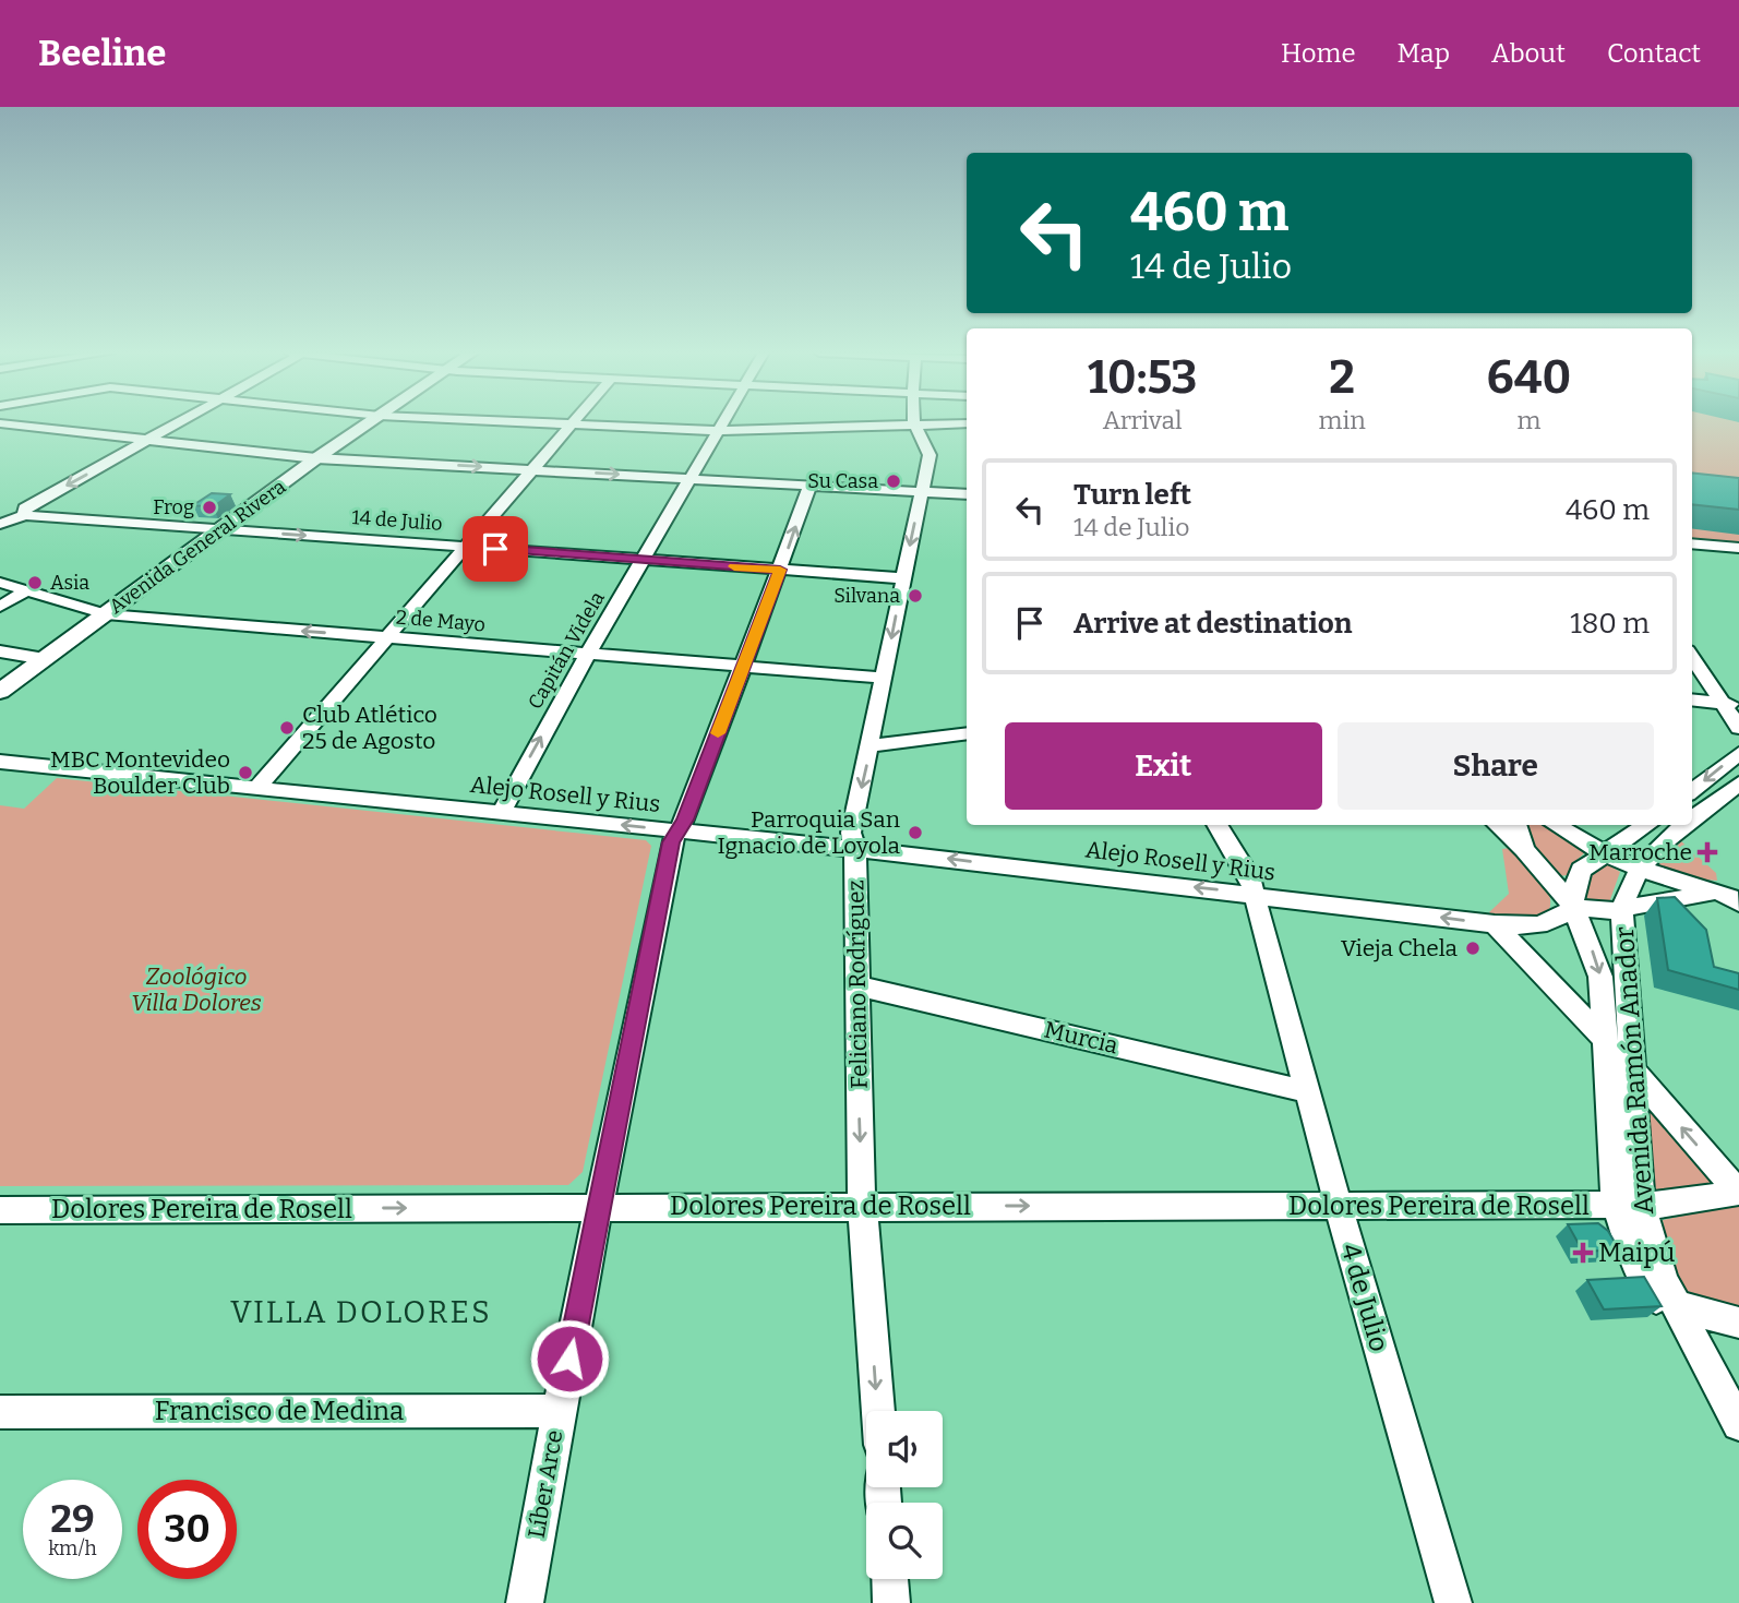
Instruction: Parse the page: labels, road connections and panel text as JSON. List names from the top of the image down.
{
  "streets": {
    "main road": ["Avenida General Rivera"],
    "street": [
      "14 de Julio",
      "2 de Mayo",
      "Capitán Videla",
      "Alejo Rosell y Rius",
      "Feliciano Rodríguez",
      "Murcia",
      "Avenida Ramón Anador",
      "Dolores Pereira de Rosell",
      "4 de Julio",
      "Francisco de Medina",
      "Líber Arce"
    ]
  },
  "crossings": [
    ["14 de Julio", "Avenida General Rivera"],
    ["14 de Julio", "Capitán Videla"],
    ["14 de Julio", "Feliciano Rodríguez"],
    ["14 de Julio", "Líber Arce"],
    ["Avenida General Rivera", "2 de Mayo"],
    ["2 de Mayo", "Capitán Videla"],
    ["2 de Mayo", "Feliciano Rodríguez"],
    ["2 de Mayo", "Líber Arce"],
    ["Capitán Videla", "Alejo Rosell y Rius"],
    ["Alejo Rosell y Rius", "Feliciano Rodríguez"],
    ["Alejo Rosell y Rius", "Avenida Ramón Anador"],
    ["Alejo Rosell y Rius", "4 de Julio"],
    ["Alejo Rosell y Rius", "Líber Arce"],
    ["Feliciano Rodríguez", "Murcia"],
    ["Feliciano Rodríguez", "Dolores Pereira de Rosell"],
    ["Murcia", "4 de Julio"],
    ["Avenida Ramón Anador", "Dolores Pereira de Rosell"],
    ["Dolores Pereira de Rosell", "4 de Julio"],
    ["Dolores Pereira de Rosell", "Líber Arce"],
    ["Francisco de Medina", "Líber Arce"]
  ],
  "one_way": ["Alejo Rosell y Rius", "Feliciano Rodríguez", "Dolores Pereira de Rosell"],
  "districts": ["VILLA DOLORES"],
  "parks": ["Zoológico Villa Dolores"],
  "places": {
    "other": [
      "Su Casa",
      "Frog",
      "Asia",
      "Silvana",
      "Club Atlético 25 de Agosto",
      "MBC Montevideo Boulder Club",
      "Parroquia San Ignacio de Loyola",
      "Vieja Chela"
    ],
    "health": ["Marroche", "Maipú"]
  },
  "page": {
    "header": "Beeline",
    "nav": [
      "Home",
      "Map",
      "About",
      "Contact"
    ],
    "turn": ["460 m", "14 de Julio"],
    "eta": [
      "10:53",
      "Arrival",
      "2",
      "min",
      "640",
      "m"
    ],
    "list": [
      {
        "name": "Turn left",
        "note": "14 de Julio",
        "value": "460 m"
      },
      {
        "name": "Arrive at destination",
        "value": "180 m"
      }
    ],
    "buttons": ["Exit", "Share"],
    "speed": "29 km/h",
    "limit": "30"
  }
}
